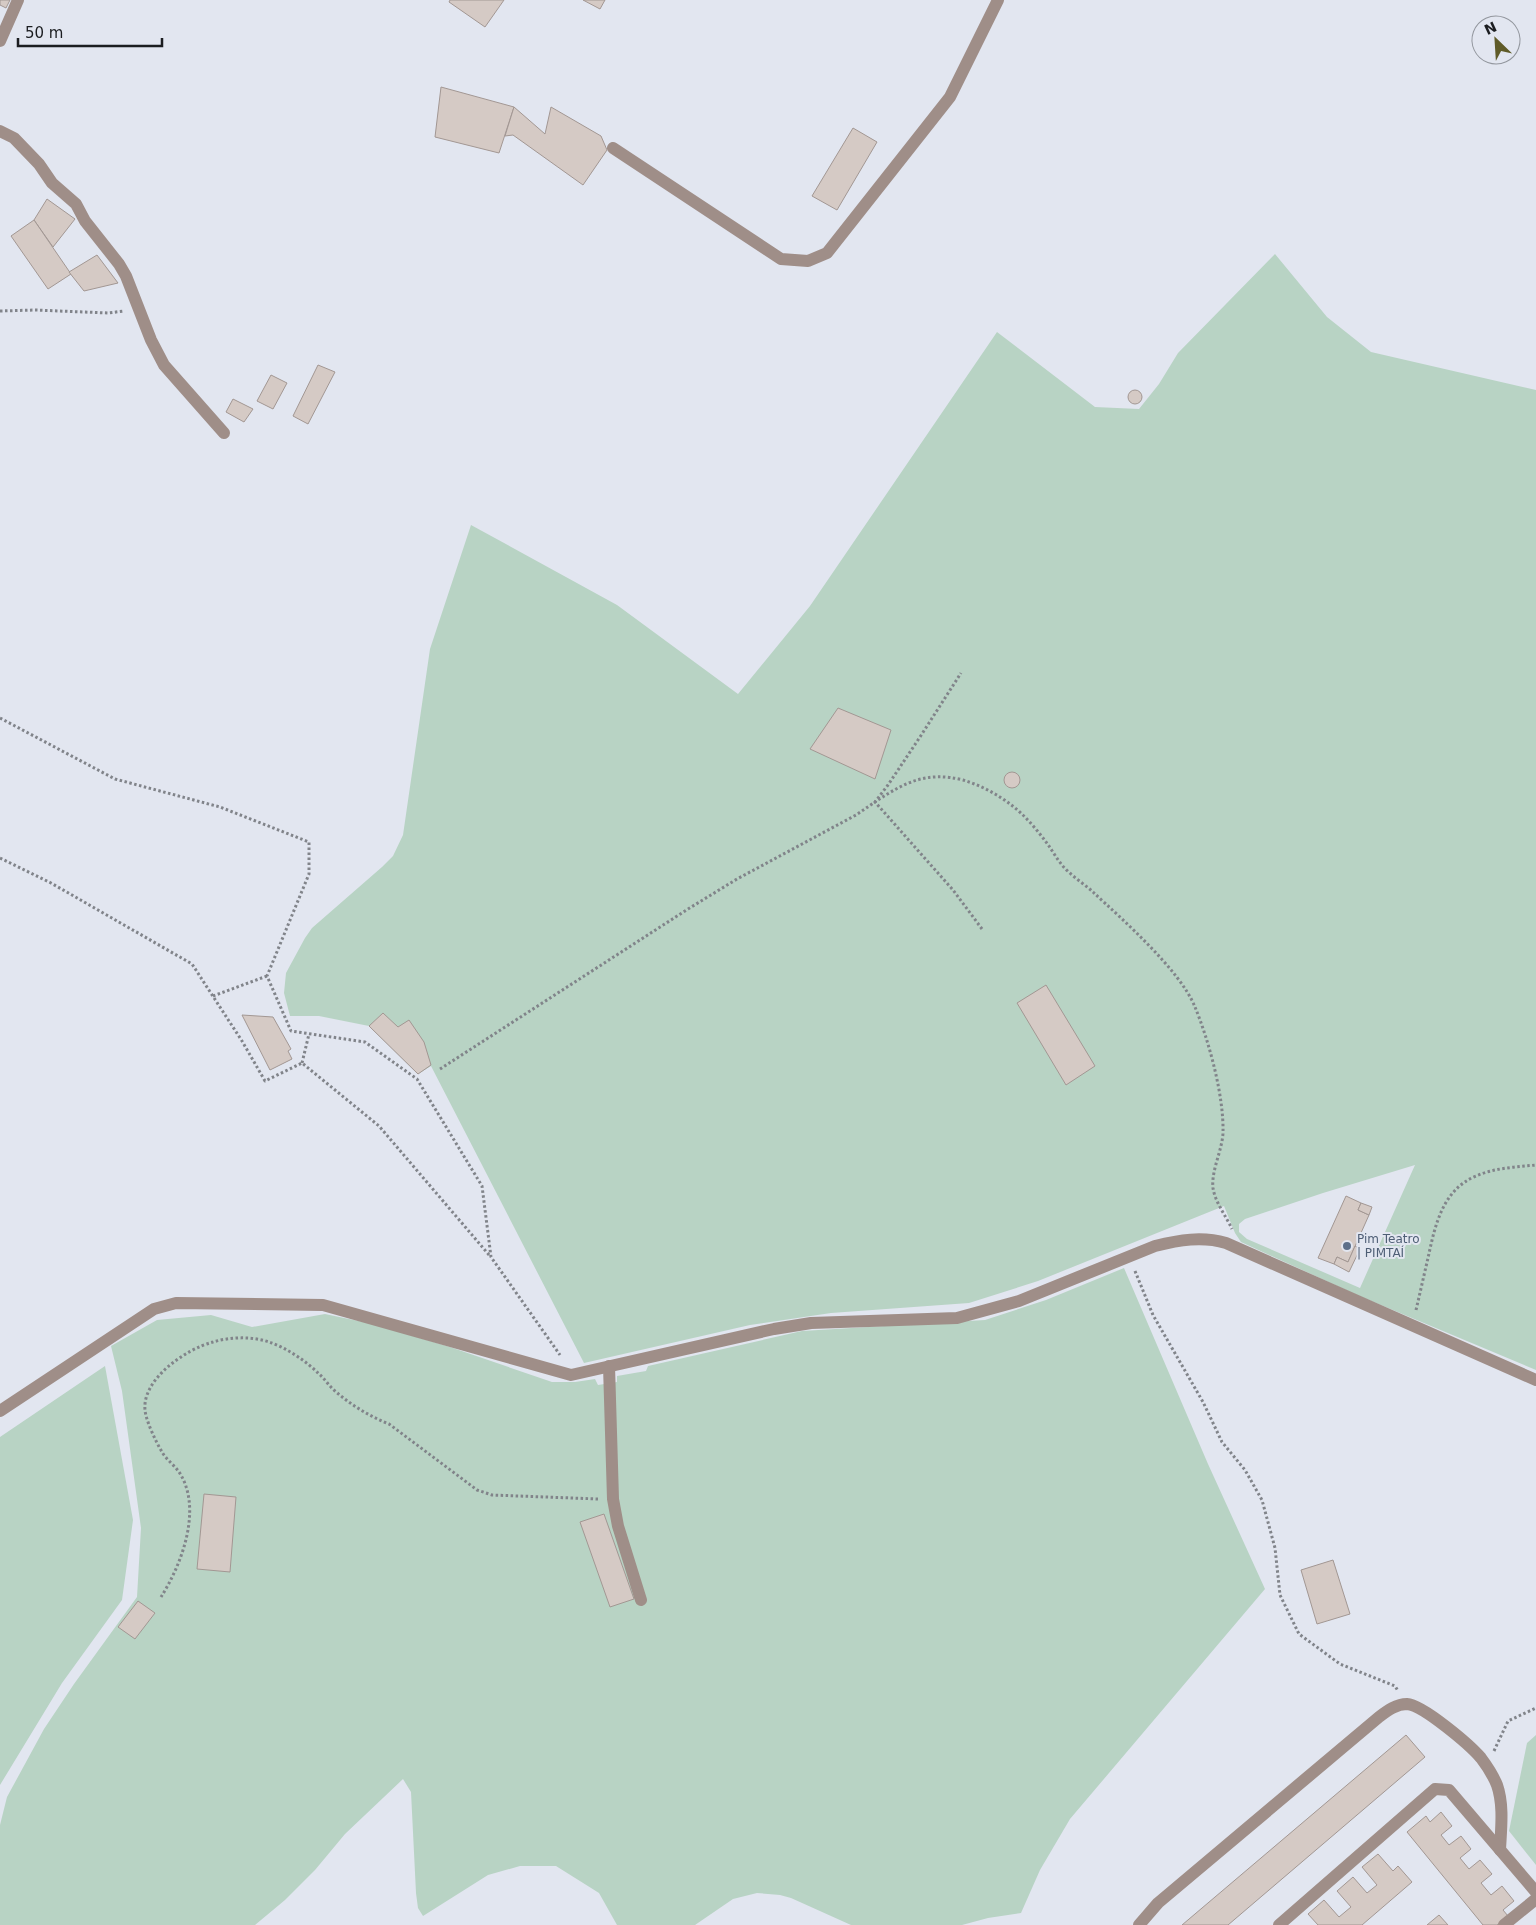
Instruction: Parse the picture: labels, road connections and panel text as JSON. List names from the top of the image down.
{
  "places": ["Pim Teatro | PIMTAÍ"],
  "scale_bar": "50 m",
  "north": "top left"
}
